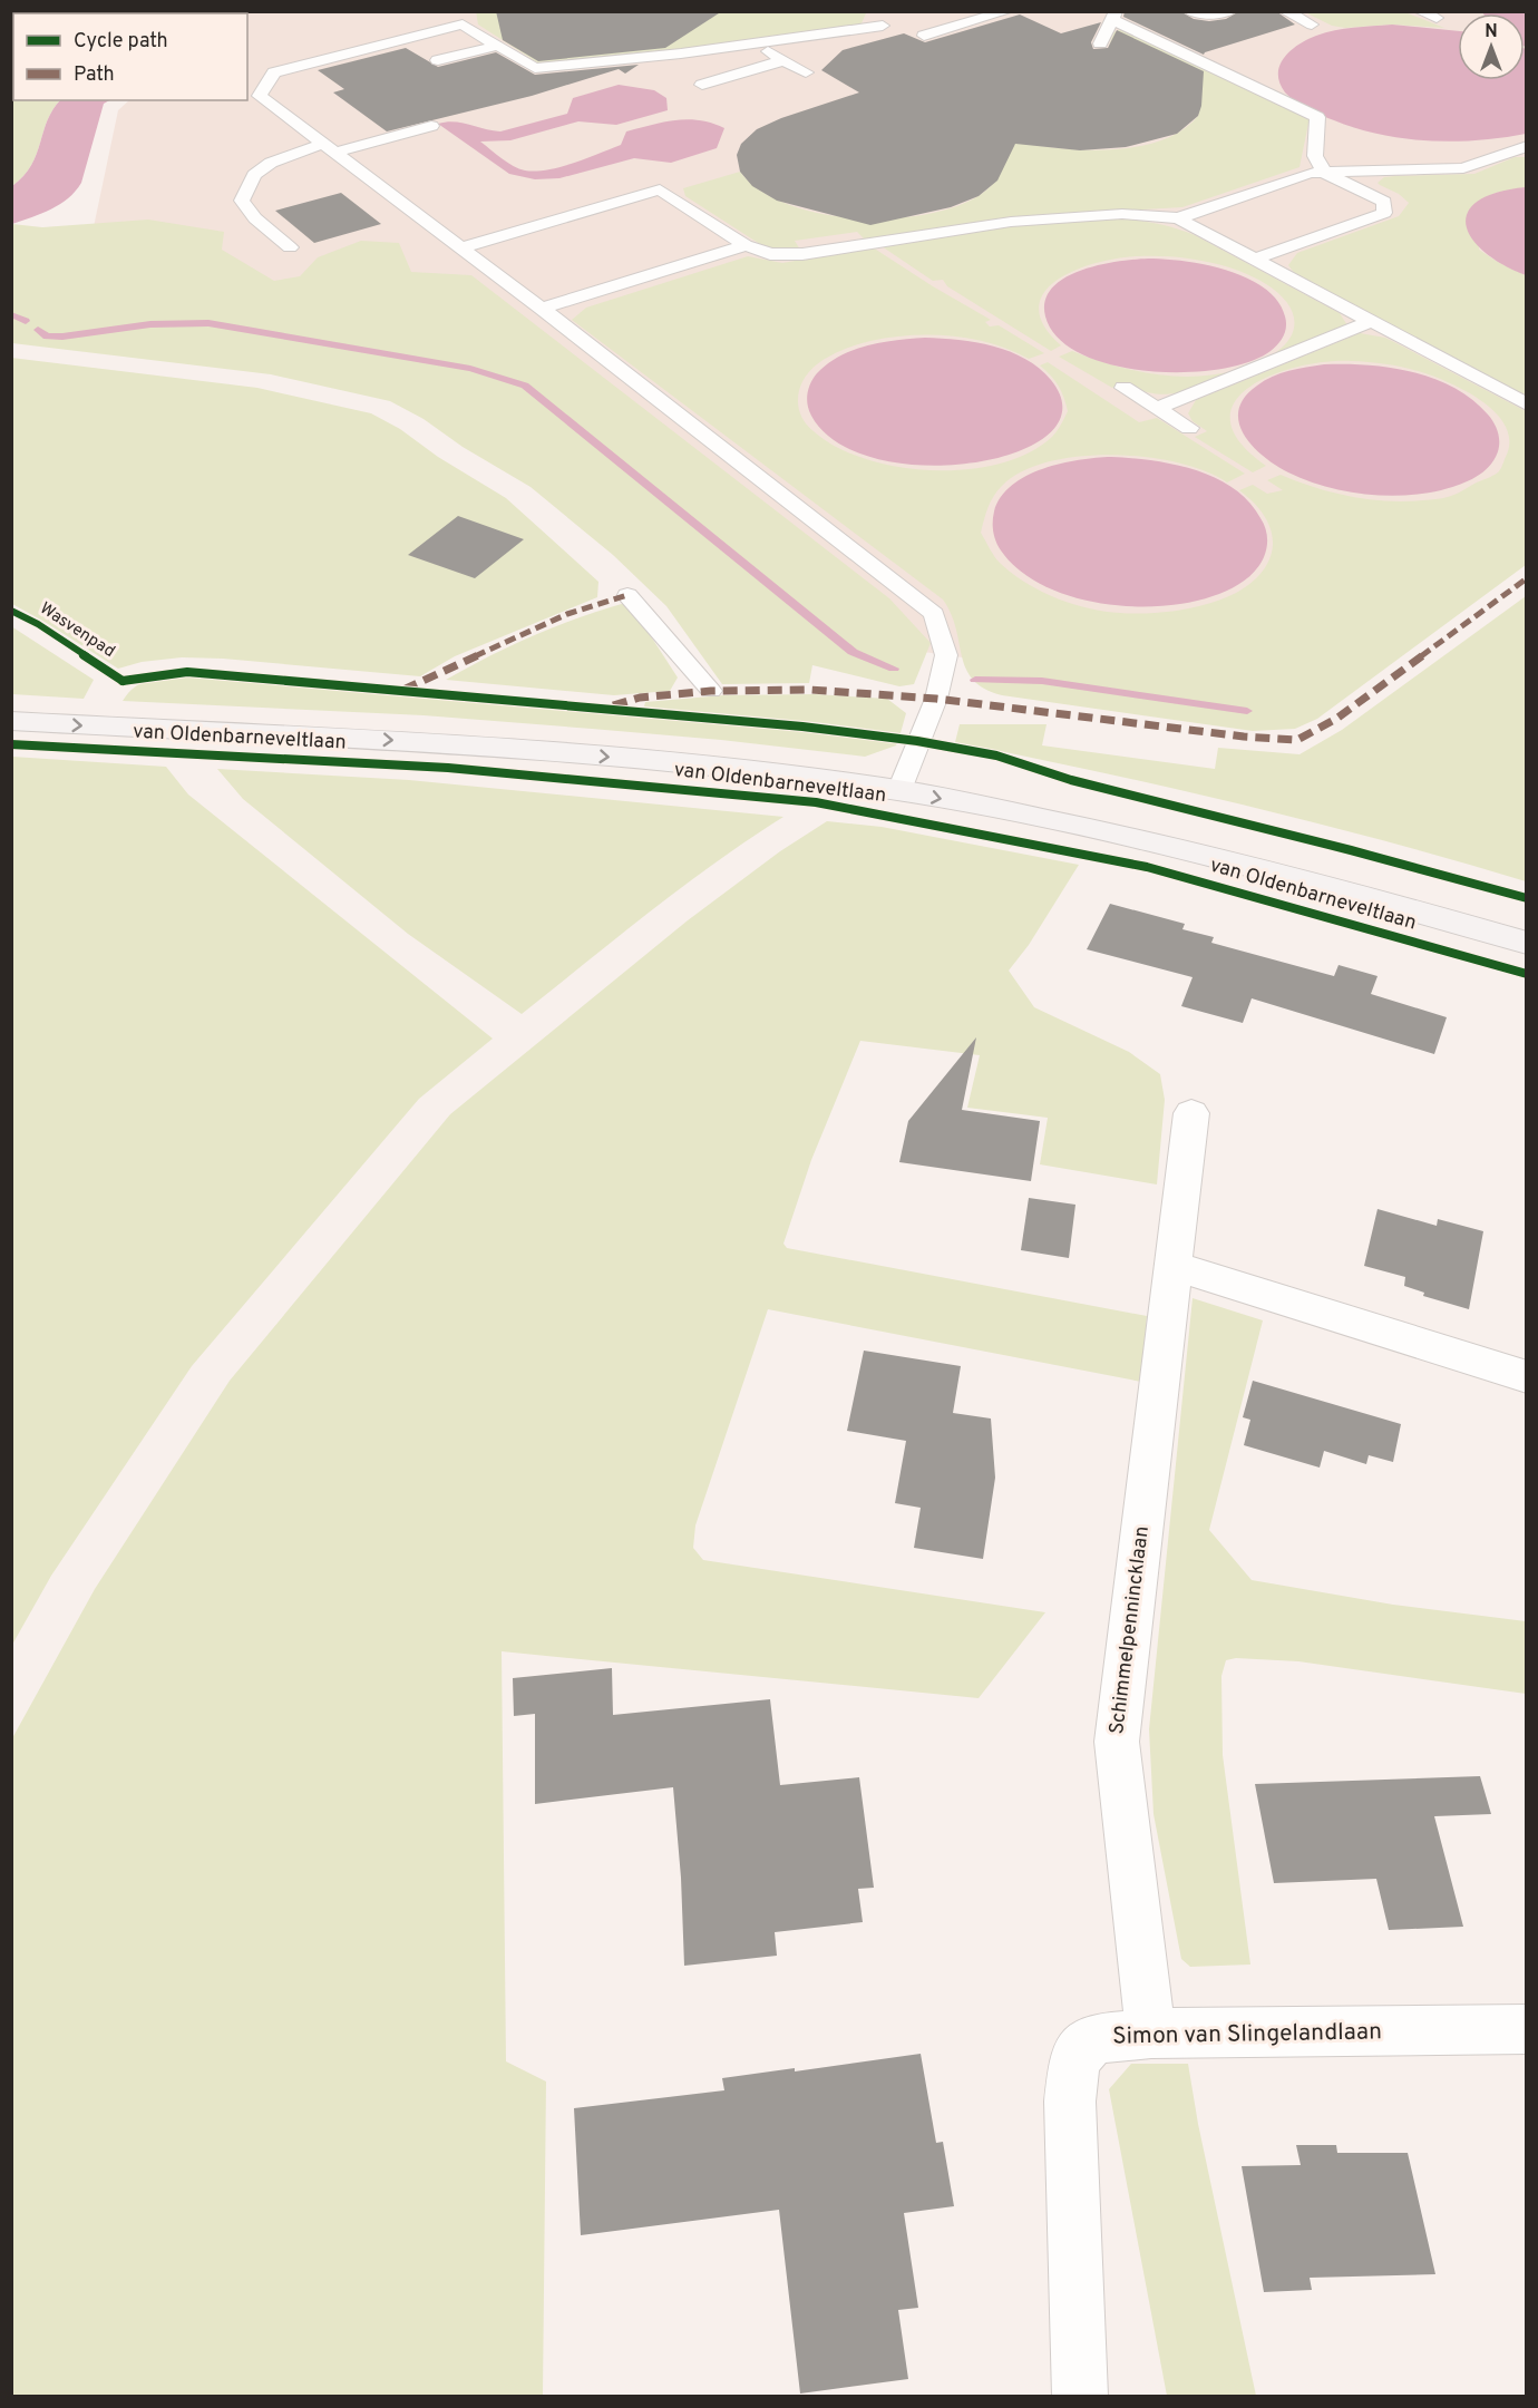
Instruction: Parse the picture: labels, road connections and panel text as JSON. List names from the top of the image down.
{
  "streets": {
    "main road": ["van Oldenbarneveltlaan"],
    "street": ["Schimmelpennincklaan", "Simon van Slingelandlaan"],
    "cycle path": ["Wasvenpad"]
  },
  "crossings": [
    ["Schimmelpennincklaan", "Simon van Slingelandlaan"]
  ],
  "legend": ["Cycle path", "Path"],
  "north": "top"
}
